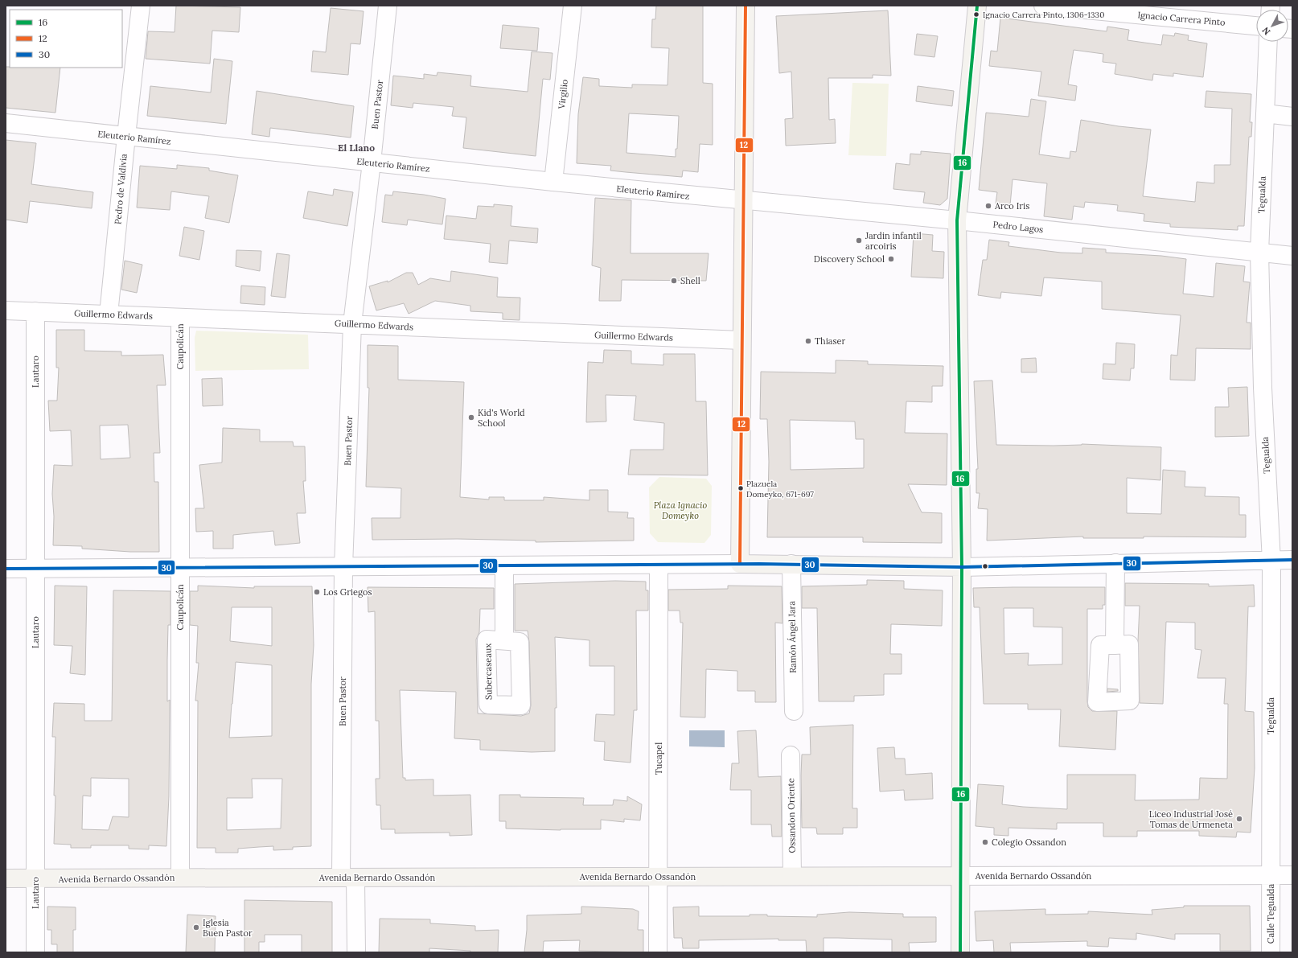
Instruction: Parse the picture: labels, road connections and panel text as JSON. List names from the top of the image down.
{
  "streets": {
    "main road": ["Avenida Bernardo Ossandón"],
    "street": [
      "Ignacio Carrera Pinto",
      "Virgilio",
      "Buen Pastor",
      "Eleuterio Ramírez",
      "Pedro de Valdivia",
      "Tegualda",
      "Pedro Lagos",
      "Guillermo Edwards",
      "Caupolicán",
      "Lautaro",
      "Ramón Ángel Jara",
      "Subercaseaux",
      "Tucapel",
      "Ossandon Oriente",
      "Calle Tegualda"
    ]
  },
  "crossings": [
    ["Virgilio", "Eleuterio Ramírez"],
    ["Buen Pastor", "Eleuterio Ramírez"],
    ["Buen Pastor", "Guillermo Edwards"],
    ["Buen Pastor", "Avenida Bernardo Ossandón"],
    ["Eleuterio Ramírez", "Pedro de Valdivia"],
    ["Eleuterio Ramírez", "Pedro Lagos"],
    ["Pedro de Valdivia", "Guillermo Edwards"],
    ["Tegualda", "Pedro Lagos"],
    ["Tegualda", "Avenida Bernardo Ossandón"],
    ["Tegualda", "Calle Tegualda"],
    ["Guillermo Edwards", "Caupolicán"],
    ["Guillermo Edwards", "Lautaro"],
    ["Caupolicán", "Avenida Bernardo Ossandón"],
    ["Lautaro", "Avenida Bernardo Ossandón"],
    ["Tucapel", "Avenida Bernardo Ossandón"],
    ["Ossandon Oriente", "Avenida Bernardo Ossandón"],
    ["Avenida Bernardo Ossandón", "Calle Tegualda"]
  ],
  "districts": ["El Llano"],
  "parks": ["Plaza Ignacio Domeyko"],
  "places": [
    "Ignacio Carrera Pinto, 1306-1330",
    "Arco Iris",
    "Jardin infantil arcoiris",
    "Discovery School",
    "Shell",
    "Thiaser",
    "Kid's World School",
    "Plazuela Domeyko, 671-697",
    "Los Griegos",
    "Liceo Industrial José Tomas de Urmeneta",
    "Colegio Ossandon",
    "Iglesia Buen Pastor"
  ],
  "lines": ["transit line 16", "transit line 12", "transit line 30"],
  "legend": ["16", "12", "30"],
  "north": "bottom left"
}
